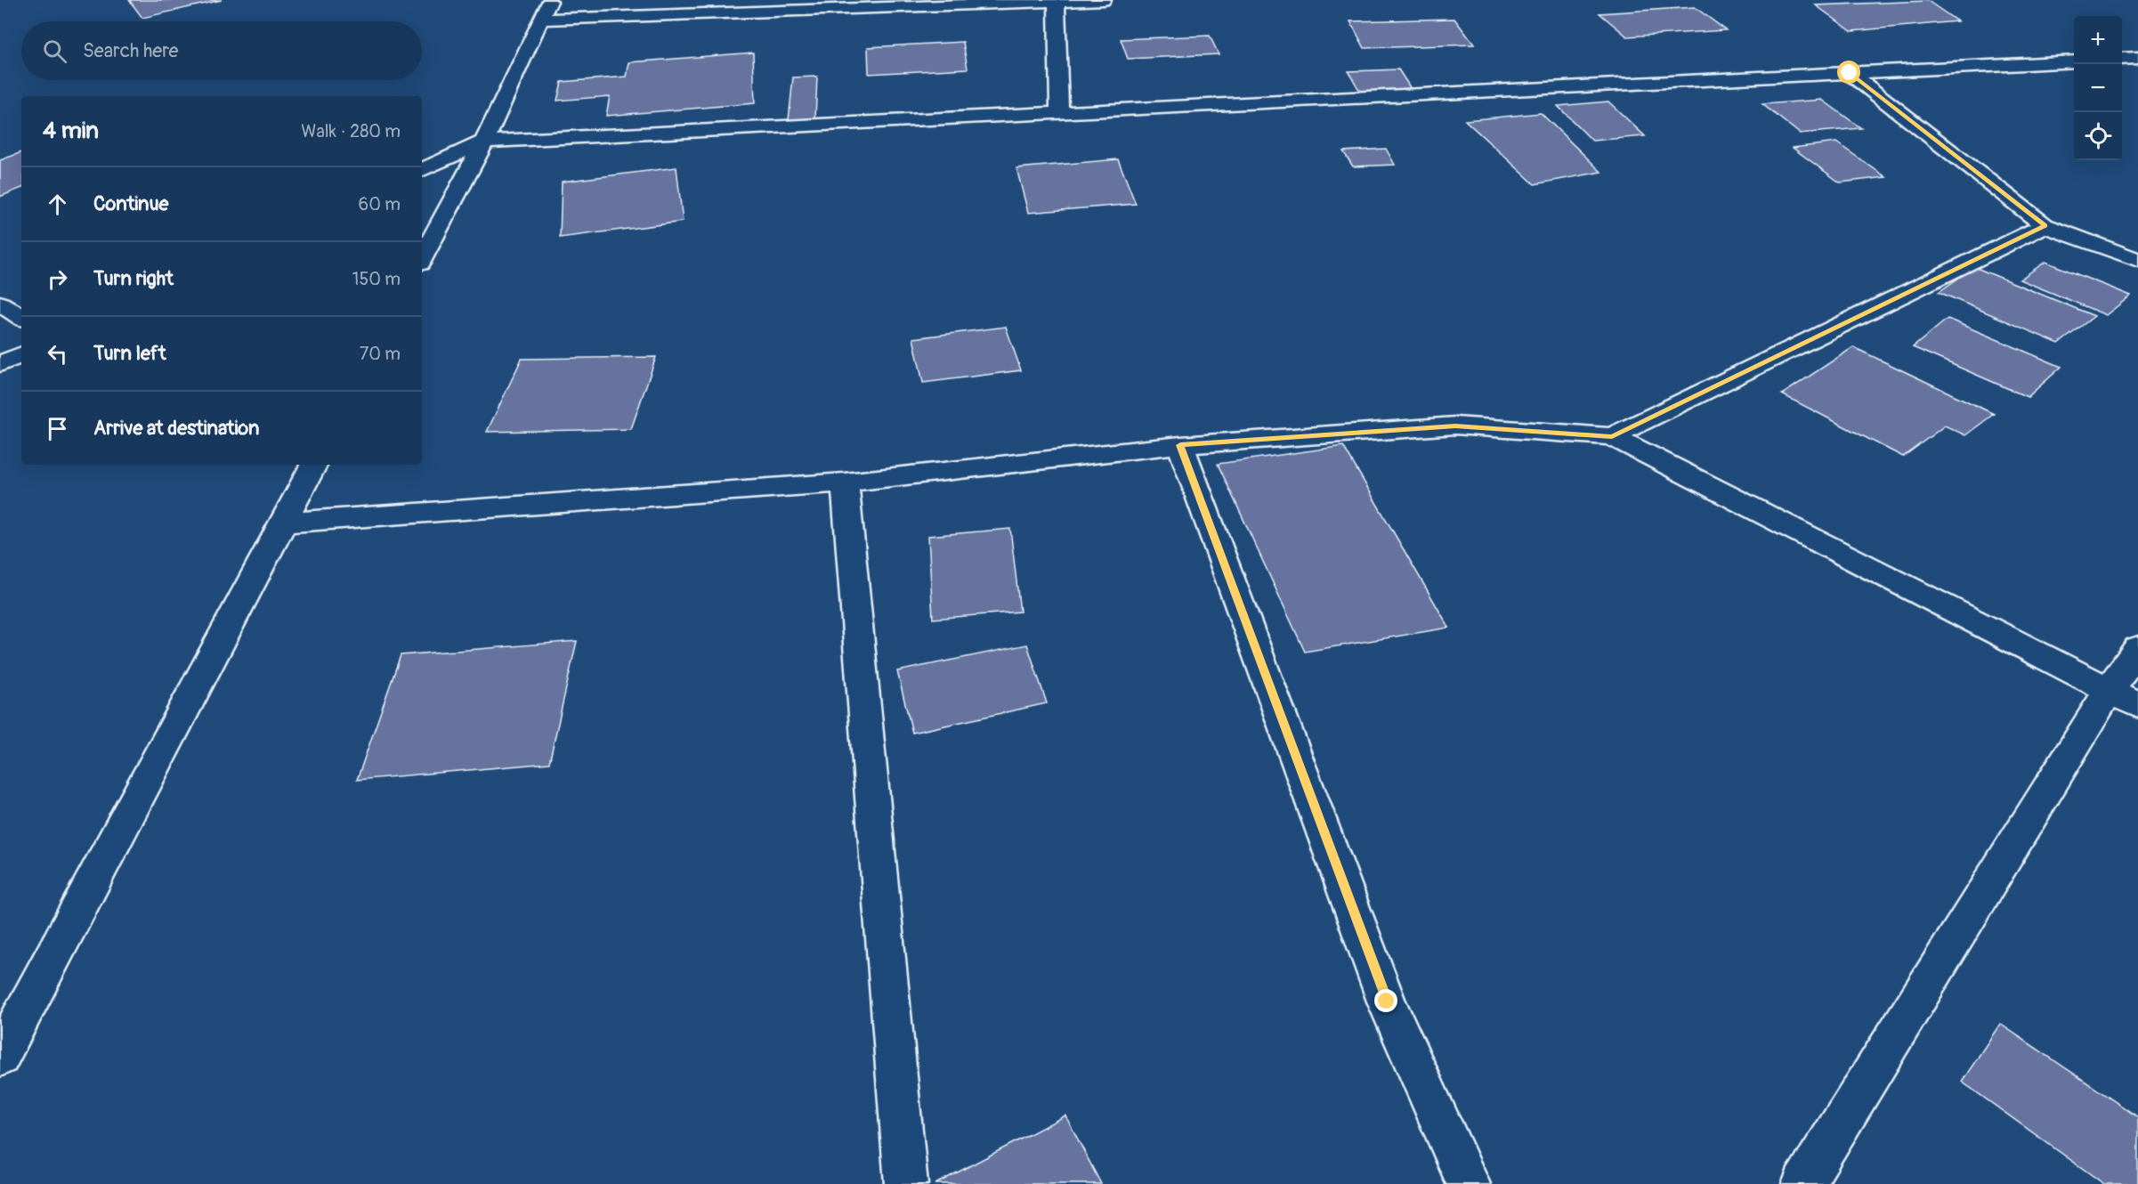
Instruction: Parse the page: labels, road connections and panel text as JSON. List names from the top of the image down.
{
  "page": {
    "map_buttons": ["+", "−"],
    "search": "Search here",
    "heading": ["4 min", "Walk · 280 m"],
    "list": [
      ["Continue", "60 m"],
      ["Turn right", "150 m"],
      ["Turn left", "70 m"],
      "Arrive at destination"
    ]
  }
}
